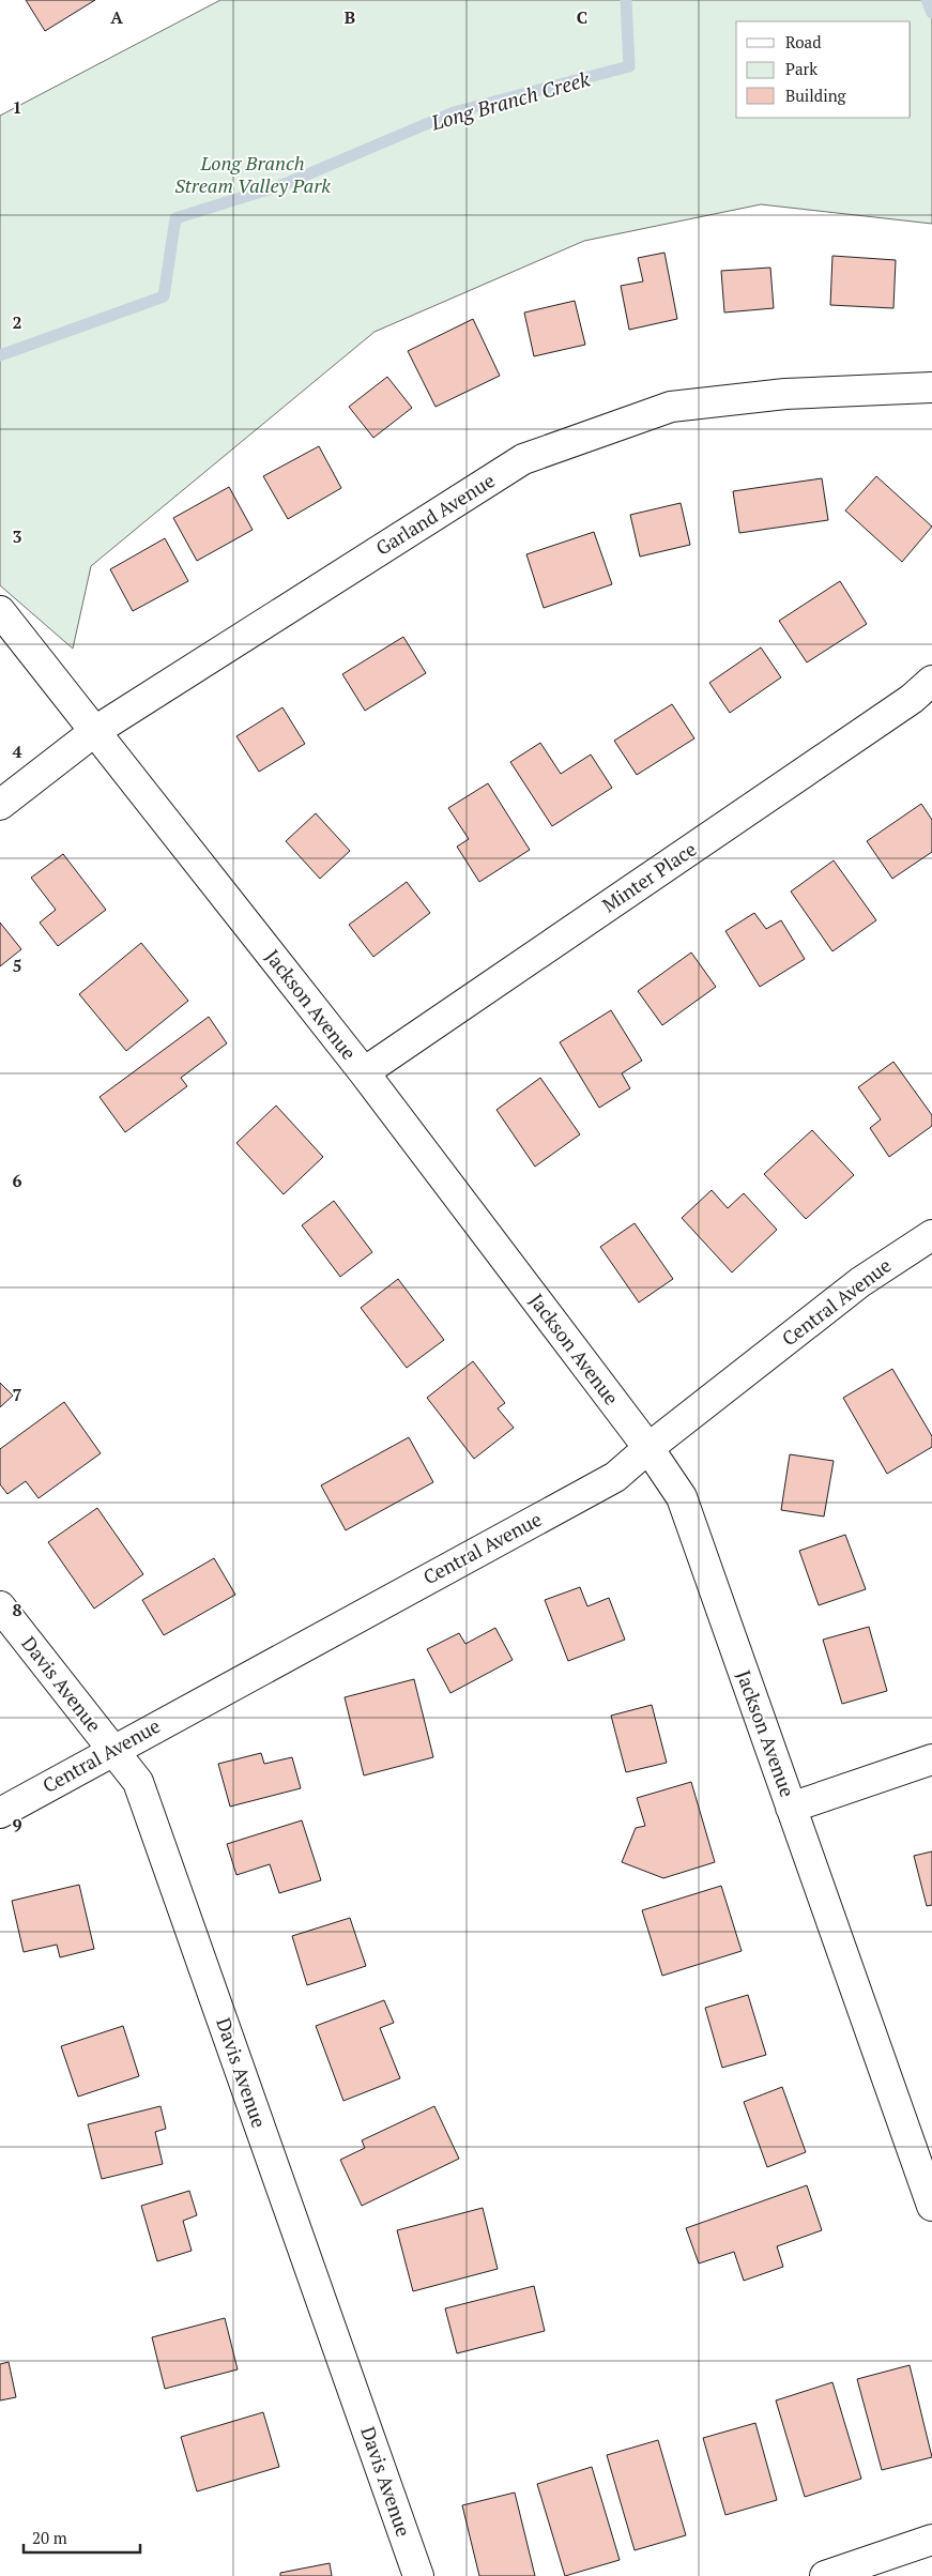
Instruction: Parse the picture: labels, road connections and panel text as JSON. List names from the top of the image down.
{
  "streets": {
    "street": [
      "Garland Avenue",
      "Minter Place",
      "Jackson Avenue",
      "Central Avenue",
      "Davis Avenue"
    ]
  },
  "crossings": [
    ["Garland Avenue", "Jackson Avenue"],
    ["Minter Place", "Jackson Avenue"],
    ["Jackson Avenue", "Central Avenue"],
    ["Central Avenue", "Davis Avenue"]
  ],
  "water": ["Long Branch Creek"],
  "parks": ["Long Branch Stream Valley Park"],
  "legend": ["Road", "Park", "Building"],
  "scale_bar": "20 m",
  "grid": {
    "columns": ["A", "B", "C"],
    "rows": [
      "1",
      "2",
      "3",
      "4",
      "5",
      "6",
      "7",
      "8",
      "9"
    ]
  }
}
